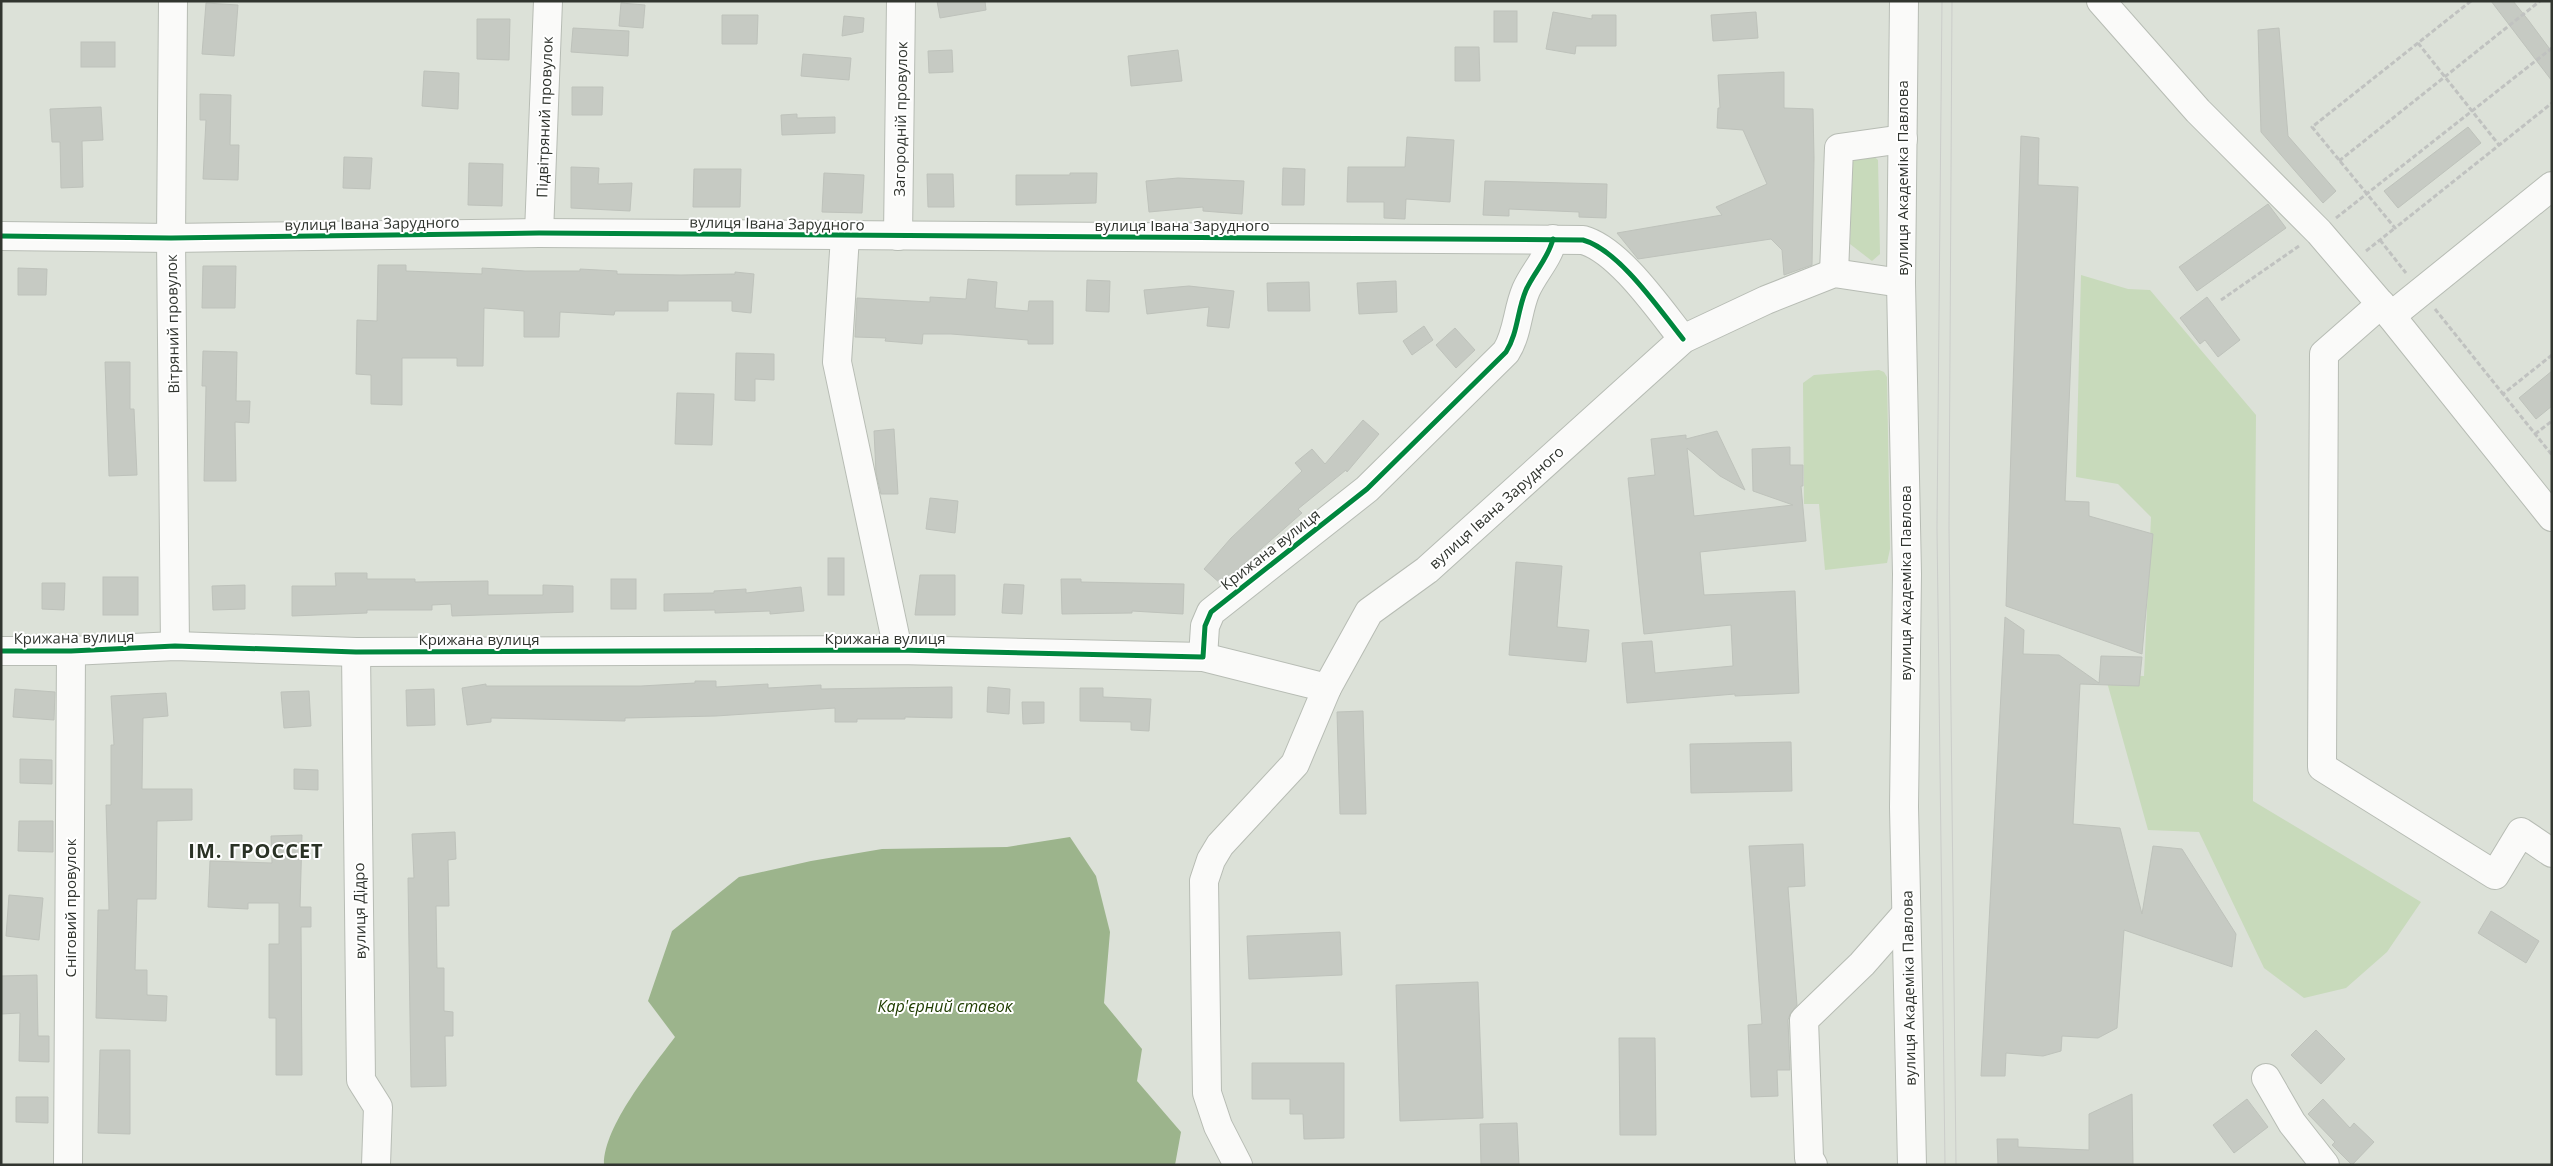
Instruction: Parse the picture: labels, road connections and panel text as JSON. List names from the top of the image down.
{
  "streets": {
    "street": [
      "Підвітряний провулок",
      "Загородній провулок",
      "вулиця Академіка Павлова",
      "вулиця Івана Зарудного",
      "Вітряний провулок",
      "Крижана вулиця",
      "Сніговий провулок",
      "вулиця Дідро"
    ]
  },
  "crossings": [
    ["Підвітряний провулок", "вулиця Івана Зарудного"],
    ["Загородній провулок", "вулиця Івана Зарудного"],
    ["вулиця Івана Зарудного", "Вітряний провулок"],
    ["вулиця Івана Зарудного", "Крижана вулиця"],
    ["Вітряний провулок", "Крижана вулиця"],
    ["Крижана вулиця", "Сніговий провулок"],
    ["Крижана вулиця", "вулиця Дідро"]
  ],
  "districts": ["ІМ. ГРОССЕТ"],
  "water": ["Кар'єрний ставок"]
}
